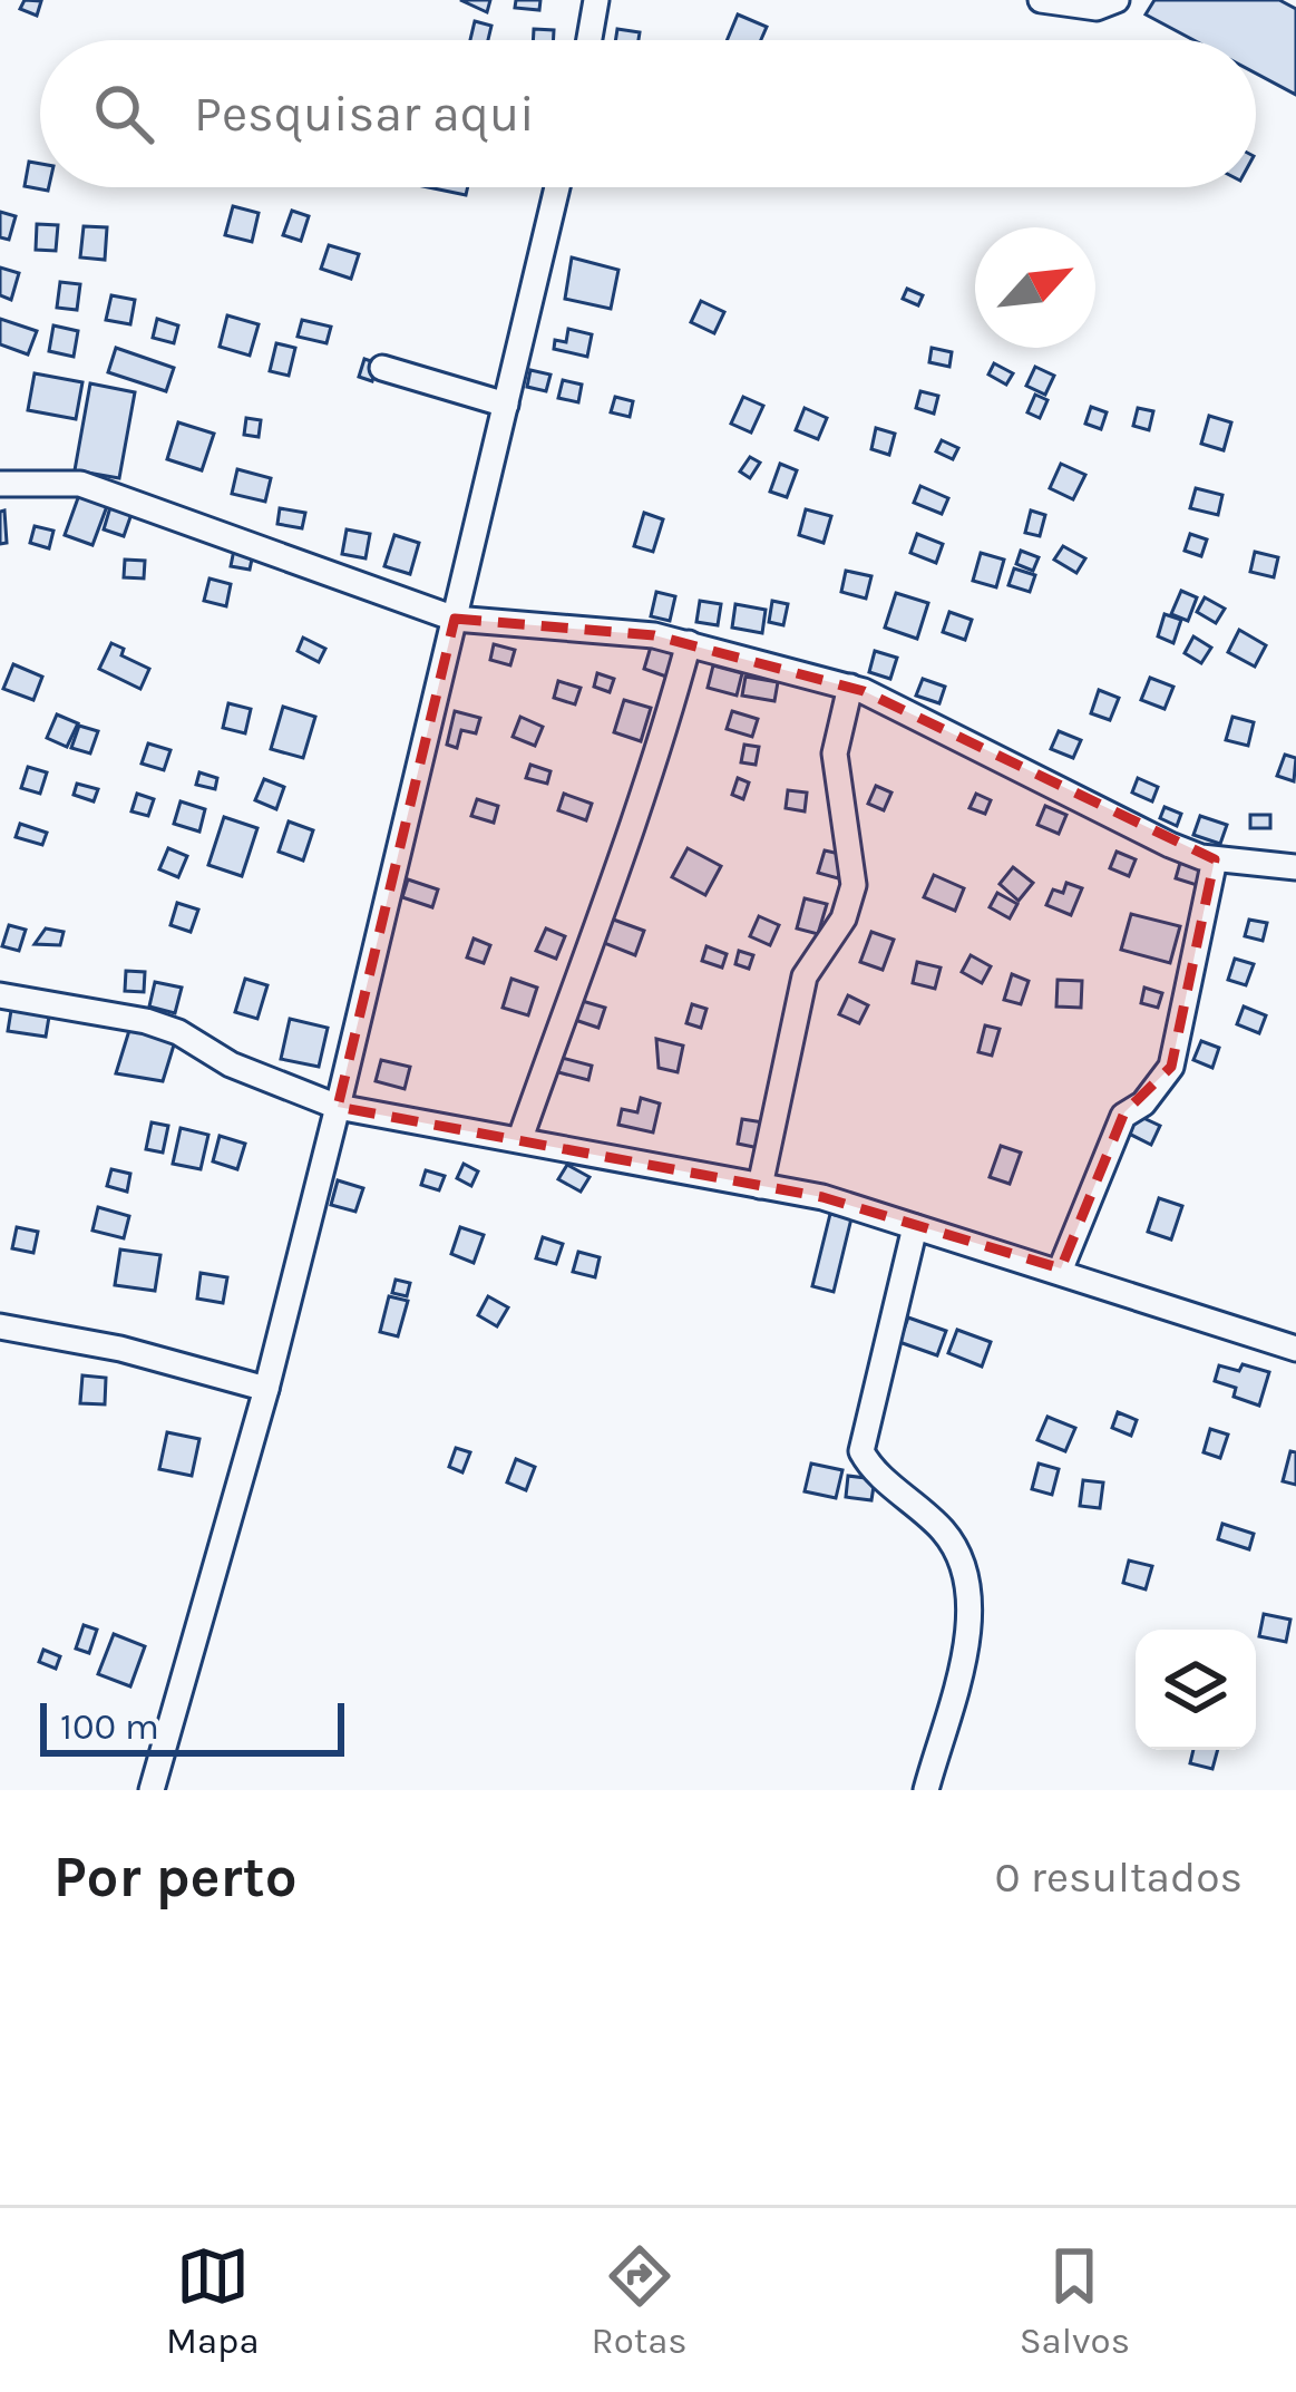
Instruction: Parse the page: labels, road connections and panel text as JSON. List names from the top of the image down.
{
  "scale_bar": "100 m",
  "north": "top right",
  "page": {
    "search": "Pesquisar aqui",
    "scale": "100 m",
    "heading": ["Por perto", "0 resultados"],
    "nav": ["Mapa", "Rotas", "Salvos"]
  }
}
